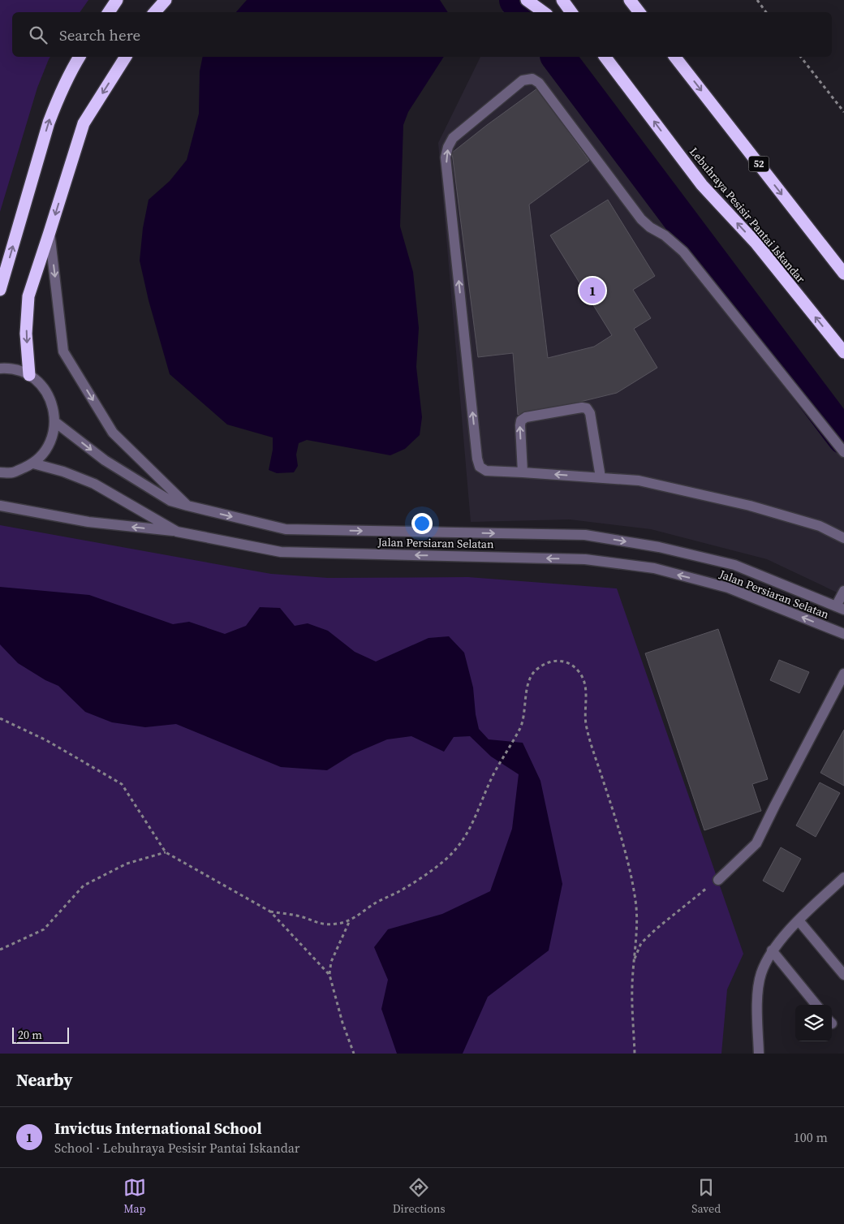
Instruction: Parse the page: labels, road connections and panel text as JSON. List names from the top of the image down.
{
  "streets": {
    "highway": ["52", "Lebuhraya Pesisir Pantai Iskandar"],
    "street": ["Jalan Persiaran Selatan"]
  },
  "scale_bar": "20 m",
  "page": {
    "search": "Search here",
    "pins": "1",
    "scale": "20 m",
    "heading": "Nearby",
    "list": [
      {
        "mark": "1",
        "name": "Invictus International School",
        "note": "School · Lebuhraya Pesisir Pantai Iskandar",
        "value": "100 m"
      }
    ],
    "nav": ["Map", "Directions", "Saved"]
  }
}
